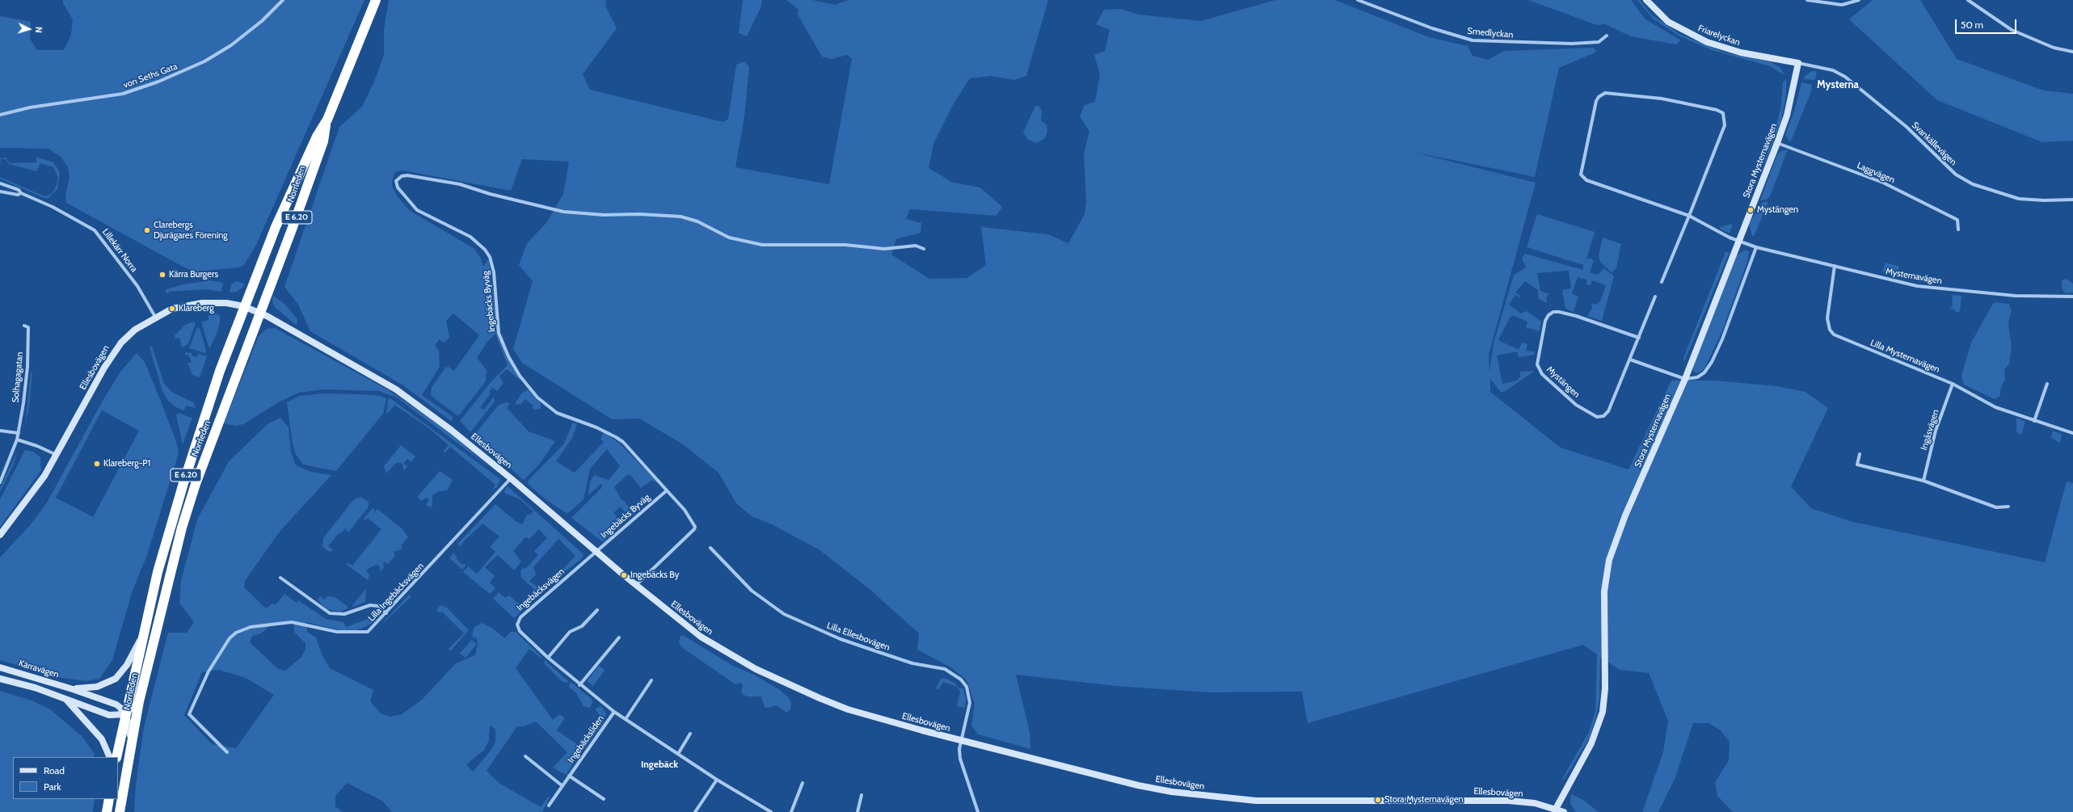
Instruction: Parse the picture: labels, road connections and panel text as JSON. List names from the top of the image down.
{
  "streets": {
    "highway": ["Norrleden", "E 6.20"],
    "main road": [
      "Friarelyckan",
      "Stora Mysternavägen",
      "Ellesbovägen",
      "Kärravägen"
    ],
    "street": [
      "Smedlyckan",
      "von Seths Gata",
      "Svankällevägen",
      "Laggvägen",
      "Lillekärr Norra",
      "Mysternavägen",
      "Ingebäcks Byväg",
      "Lilla Mysternavägen",
      "Solhagagatan",
      "Mystängen",
      "Ingåsvägen",
      "Ingebäcksvägen",
      "Lilla Ingebäcksvägen",
      "Lilla Ellesbovägen",
      "Ingebäcksliden"
    ]
  },
  "crossings": [
    ["Friarelyckan", "Svankällevägen"],
    ["Friarelyckan", "Stora Mysternavägen"],
    ["Svankällevägen", "Stora Mysternavägen"],
    ["Stora Mysternavägen", "Laggvägen"],
    ["Stora Mysternavägen", "Mysternavägen"],
    ["Stora Mysternavägen", "Ellesbovägen"],
    ["Norrleden", "Ellesbovägen"],
    ["Norrleden", "Kärravägen"],
    ["Lillekärr Norra", "Ellesbovägen"],
    ["Mysternavägen", "Lilla Mysternavägen"],
    ["Ingebäcks Byväg", "Ellesbovägen"],
    ["Ingebäcks Byväg", "Ingebäcksvägen"],
    ["Lilla Mysternavägen", "Ingåsvägen"],
    ["Ellesbovägen", "Ingebäcksvägen"],
    ["Ellesbovägen", "Lilla Ingebäcksvägen"],
    ["Ellesbovägen", "Lilla Ellesbovägen"],
    ["Ingebäcksvägen", "Ingebäcksliden"]
  ],
  "districts": ["Mysterna", "Ingebäck"],
  "places": [
    "Mystängen",
    "Clarebergs Djurägares Förening",
    "Kärra Burgers",
    "Klareberg",
    "Klareberg-P1",
    "Ingebäcks By",
    "Stora Mysternavägen"
  ],
  "legend": ["Road", "Park"],
  "scale_bar": "50 m",
  "north": "right"
}
